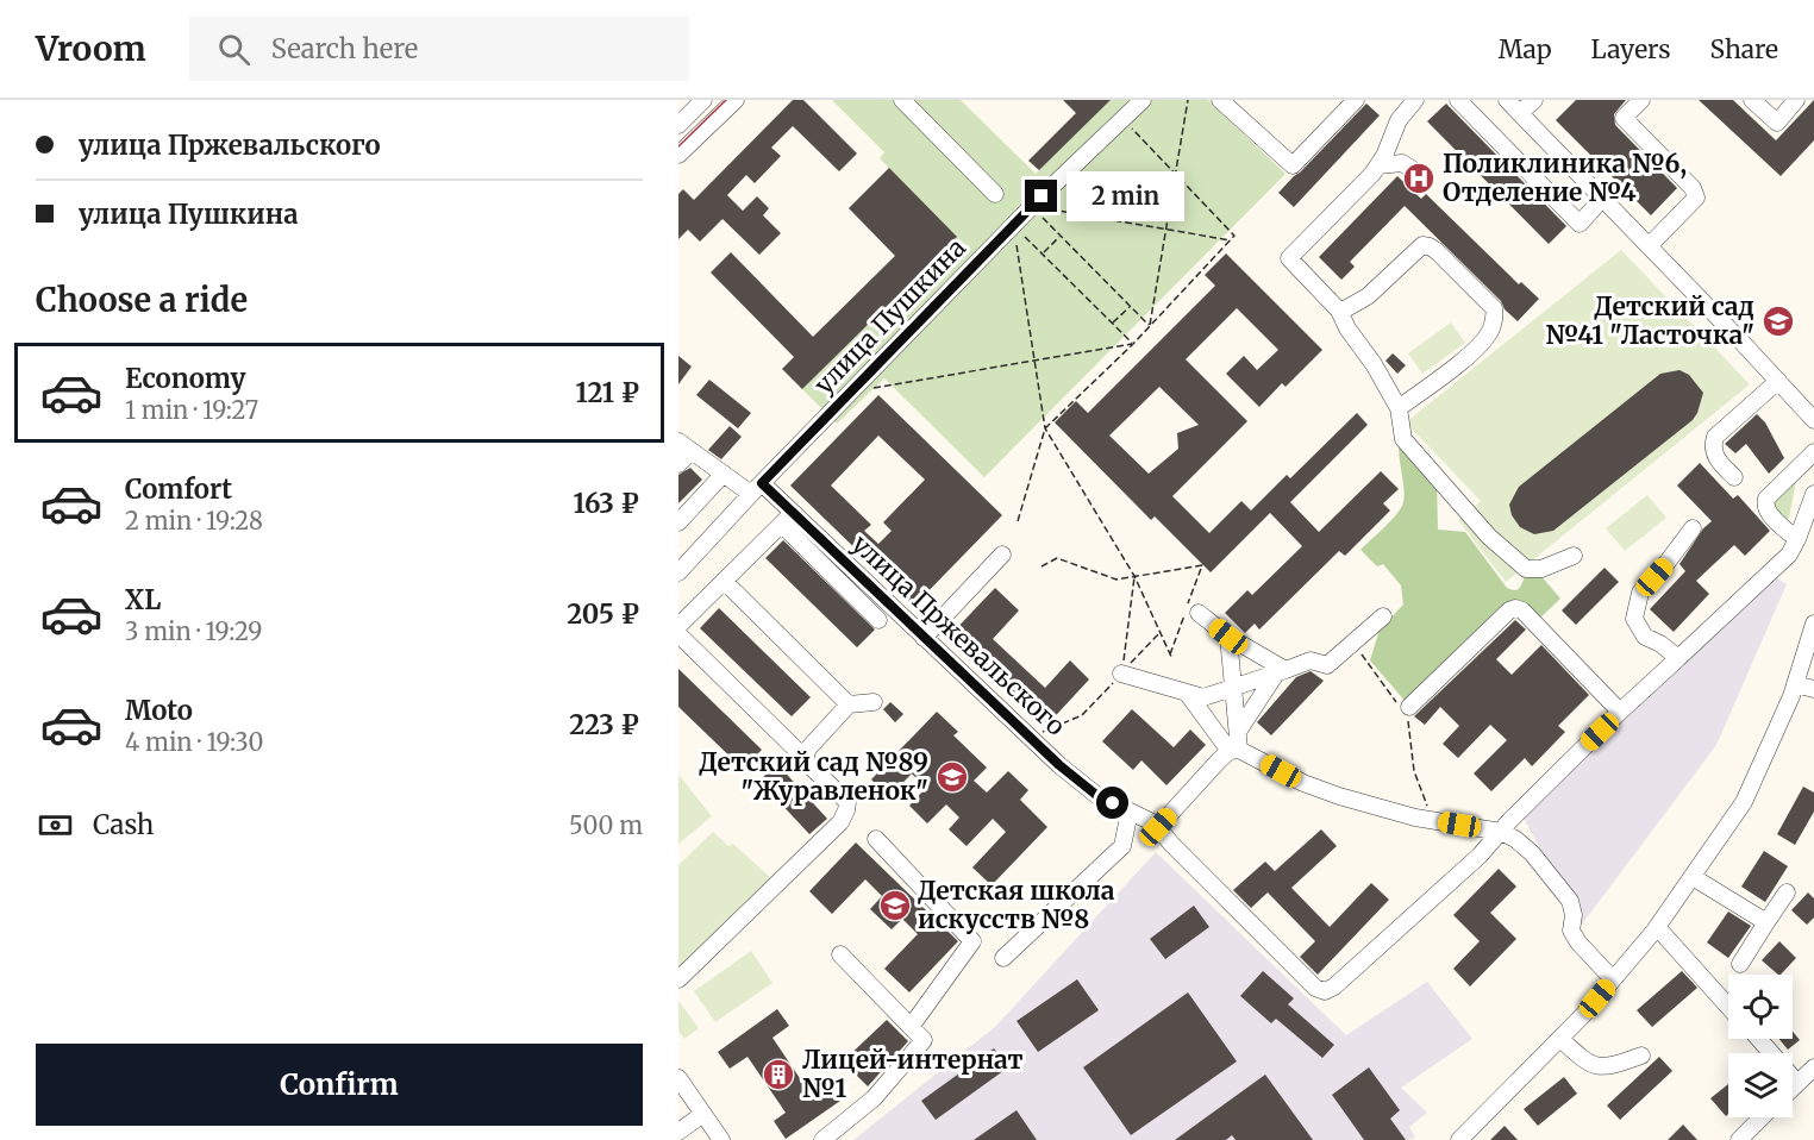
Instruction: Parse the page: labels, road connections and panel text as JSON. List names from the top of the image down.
{
  "streets": {
    "street": ["улица Пушкина", "улица Пржевальского"]
  },
  "crossings": [
    ["улица Пушкина", "улица Пржевальского"]
  ],
  "places": {
    "hospital": ["Поликлиника №6, Отделение №4"],
    "school or university": ["Детский сад №41 \"Ласточка\"", "Детский сад №89 \"Журавленок\"", "Детская школа искусств №8"],
    "building": ["Лицей-интернат №1"]
  },
  "page": {
    "header": "Vroom",
    "search": "Search here",
    "nav": ["Map", "Layers", "Share"],
    "banner": ["улица Пржевальского", "улица Пушкина"],
    "bubble": "2 min",
    "heading": "Choose a ride",
    "list": [
      {
        "name": "Economy",
        "note": "1 min · 19:27",
        "value": "121 ₽"
      },
      {
        "name": "Comfort",
        "note": "2 min · 19:28",
        "value": "163 ₽"
      },
      {
        "name": "XL",
        "note": "3 min · 19:29",
        "value": "205 ₽"
      },
      {
        "name": "Moto",
        "note": "4 min · 19:30",
        "value": "223 ₽"
      }
    ],
    "pay": ["Cash", "500 m"],
    "buttons": "Confirm"
  }
}
